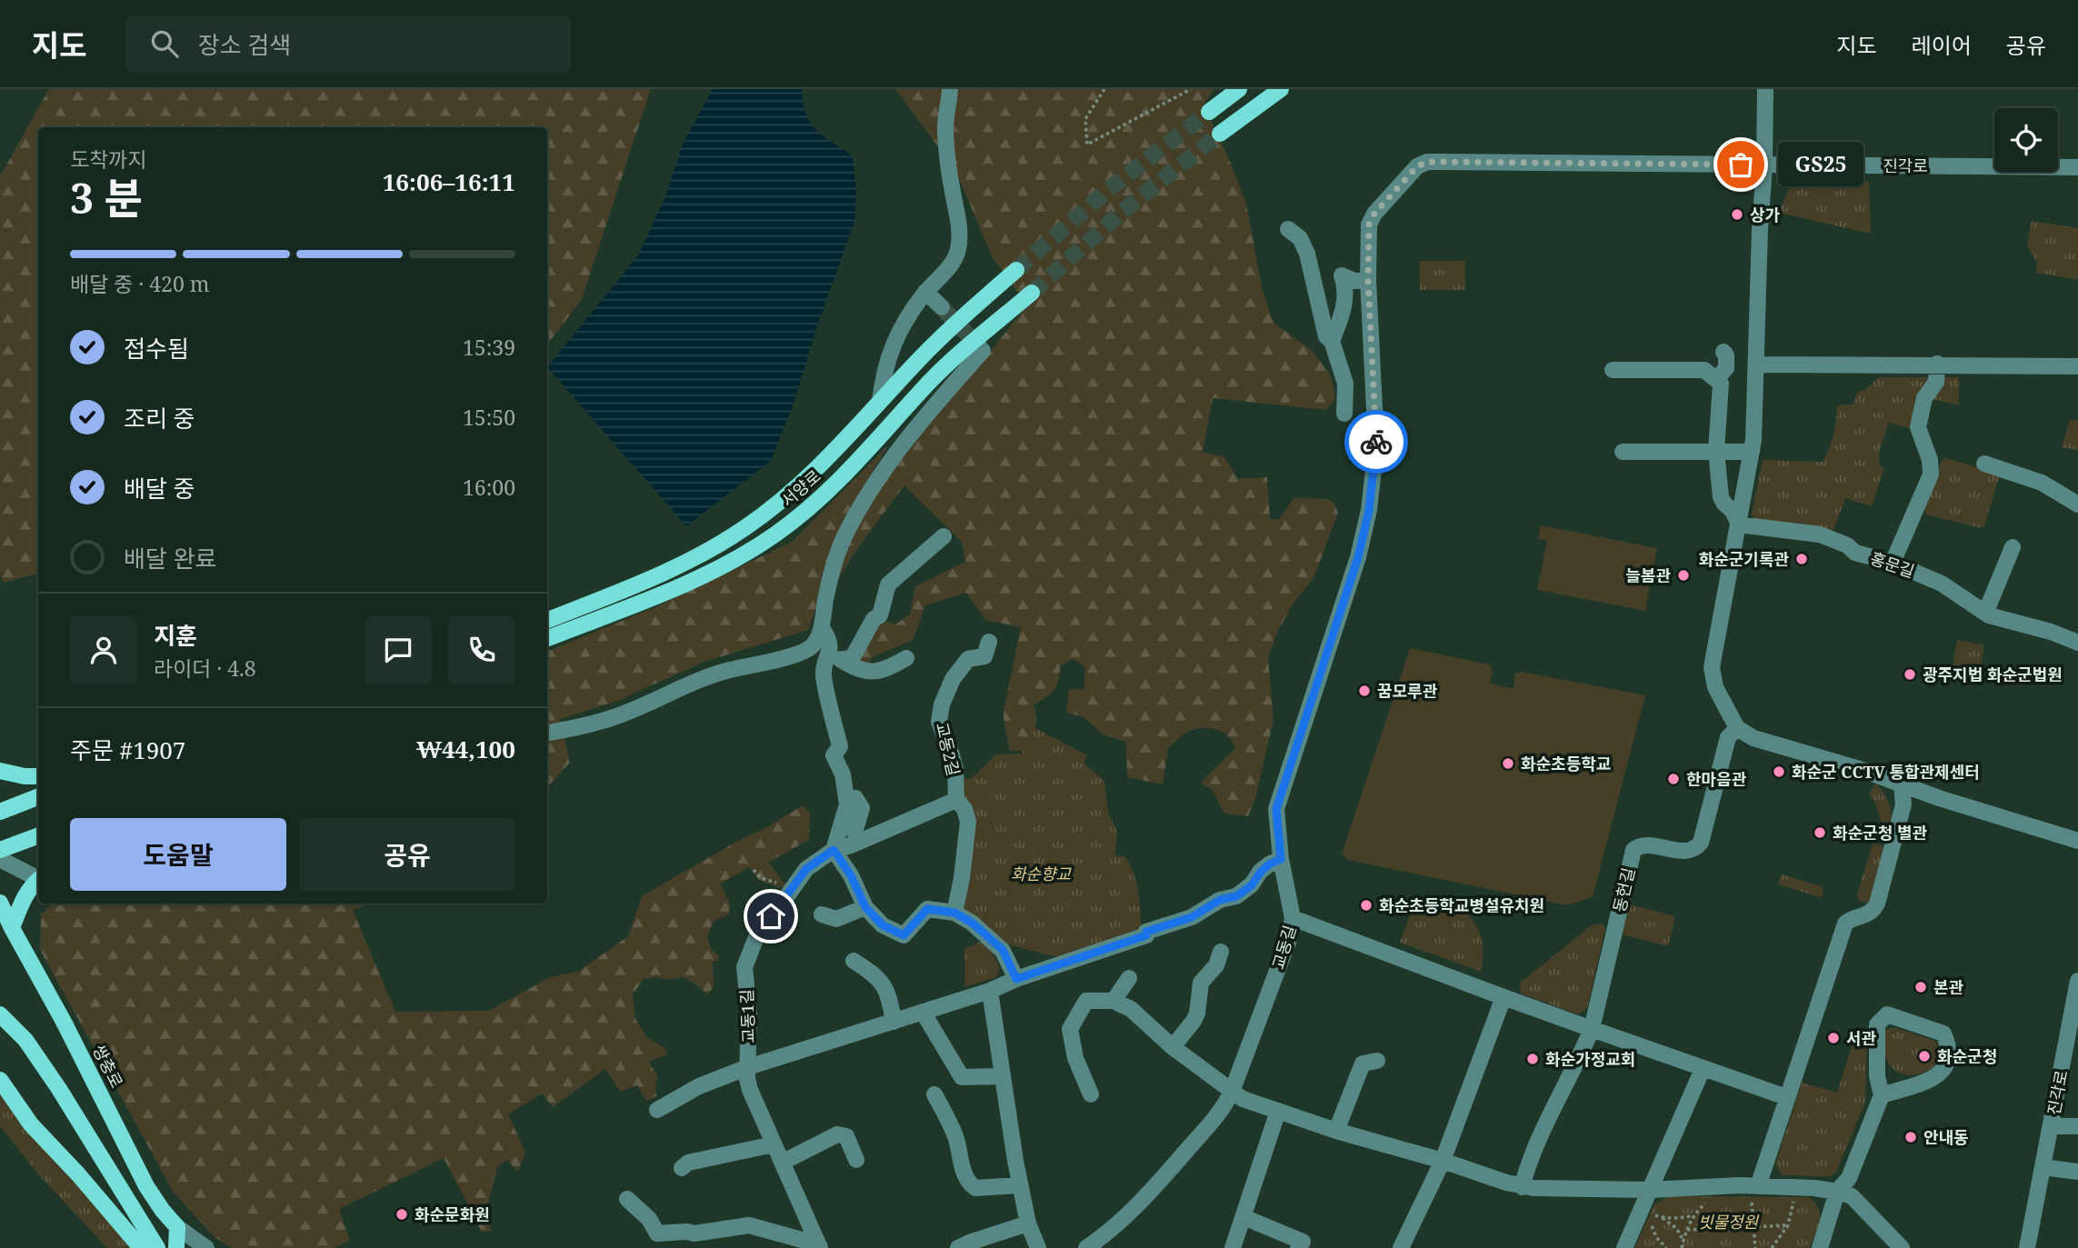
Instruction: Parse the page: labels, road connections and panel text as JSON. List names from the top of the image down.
{
  "streets": {
    "main road": ["서양로", "쌍충로"],
    "street": [
      "진각로",
      "홍문길",
      "교동2길",
      "동헌길",
      "교동길",
      "교동1길"
    ]
  },
  "crossings": [
    ["진각로", "교동길"],
    ["교동2길", "교동1길"]
  ],
  "parks": ["화순향교", "빗물정원"],
  "places": [
    "GS25",
    "상가",
    "화순군기록관",
    "늘봄관",
    "광주지법 화순군법원",
    "꿈모루관",
    "화순초등학교",
    "화순군 CCTV 통합관제센터",
    "한마음관",
    "화순군청 별관",
    "화순초등학교병설유치원",
    "본관",
    "서관",
    "화순군청",
    "화순가정교회",
    "안내동",
    "화순문화원"
  ],
  "page": {
    "header": "지도",
    "search": "장소 검색",
    "nav": ["지도", "레이어", "공유"],
    "heading": ["3 분", "도착까지", "16:06–16:11"],
    "panel": [
      "지훈",
      "라이더 · 4.8",
      "주문 #1907",
      "₩44,100"
    ],
    "bubble": "GS25",
    "bar": "배달 중 · 420 m",
    "list": [
      ["접수됨", "15:39"],
      ["조리 중", "15:50"],
      ["배달 중", "16:00"],
      "배달 완료"
    ],
    "buttons": ["도움말", "공유"]
  }
}
